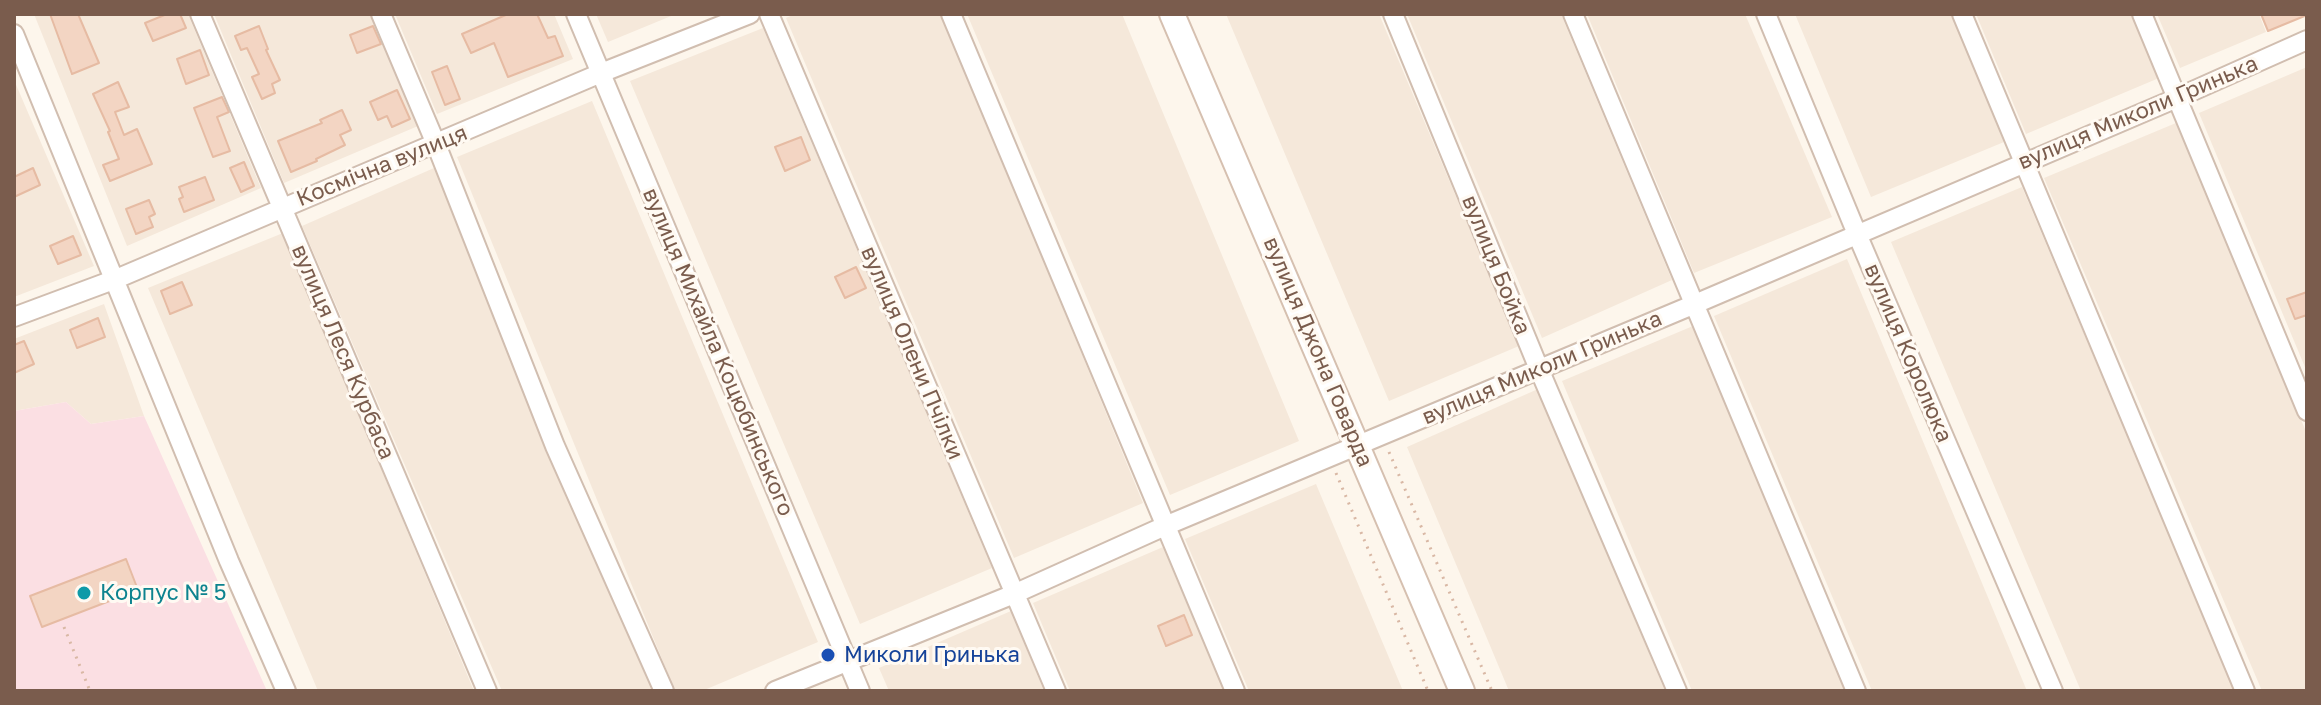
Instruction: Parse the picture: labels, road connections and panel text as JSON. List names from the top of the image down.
{
  "streets": {
    "street": [
      "вулиця Миколи Гринька",
      "Космічна вулиця",
      "вулиця Бойка",
      "вулиця Леся Курбаса",
      "вулиця Михайла Коцюбинського",
      "вулиця Джона Говарда",
      "вулиця Олени Пчілки",
      "вулиця Королюка"
    ]
  },
  "crossings": [
    ["вулиця Миколи Гринька", "вулиця Бойка"],
    ["вулиця Миколи Гринька", "вулиця Михайла Коцюбинського"],
    ["вулиця Миколи Гринька", "вулиця Джона Говарда"],
    ["вулиця Миколи Гринька", "вулиця Олени Пчілки"],
    ["вулиця Миколи Гринька", "вулиця Королюка"],
    ["Космічна вулиця", "вулиця Леся Курбаса"],
    ["Космічна вулиця", "вулиця Михайла Коцюбинського"]
  ],
  "places": ["Корпус № 5", "Миколи Гринька"]
}
